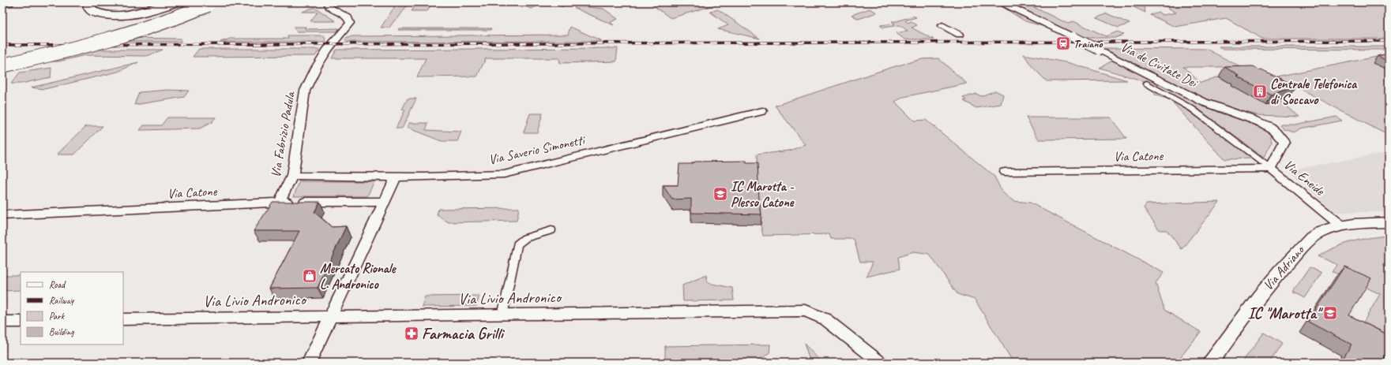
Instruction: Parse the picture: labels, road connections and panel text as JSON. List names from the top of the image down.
{
  "streets": {
    "street": [
      "Via de Civitate Dei",
      "Via Fabrizio Padula",
      "Via Saverio Simonetti",
      "Via Catone",
      "Via Eneide",
      "Via Adriano",
      "Via Livio Andronico"
    ]
  },
  "crossings": [
    ["Via de Civitate Dei", "Via Eneide"],
    ["Via Fabrizio Padula", "Via Saverio Simonetti"],
    ["Via Fabrizio Padula", "Via Catone"],
    ["Via Catone", "Via Eneide"],
    ["Via Eneide", "Via Adriano"]
  ],
  "places": {
    "station": ["Traiano"],
    "building": ["Centrale Telefonica di Soccavo"],
    "school or university": ["IC Marotta - Plesso Catone", "IC \"Marotta\""],
    "shop": ["Mercato Rionale L. Andronico"],
    "pharmacy": ["Farmacia Grilli"]
  },
  "legend": [
    "Road",
    "Railway",
    "Park",
    "Building"
  ]
}
